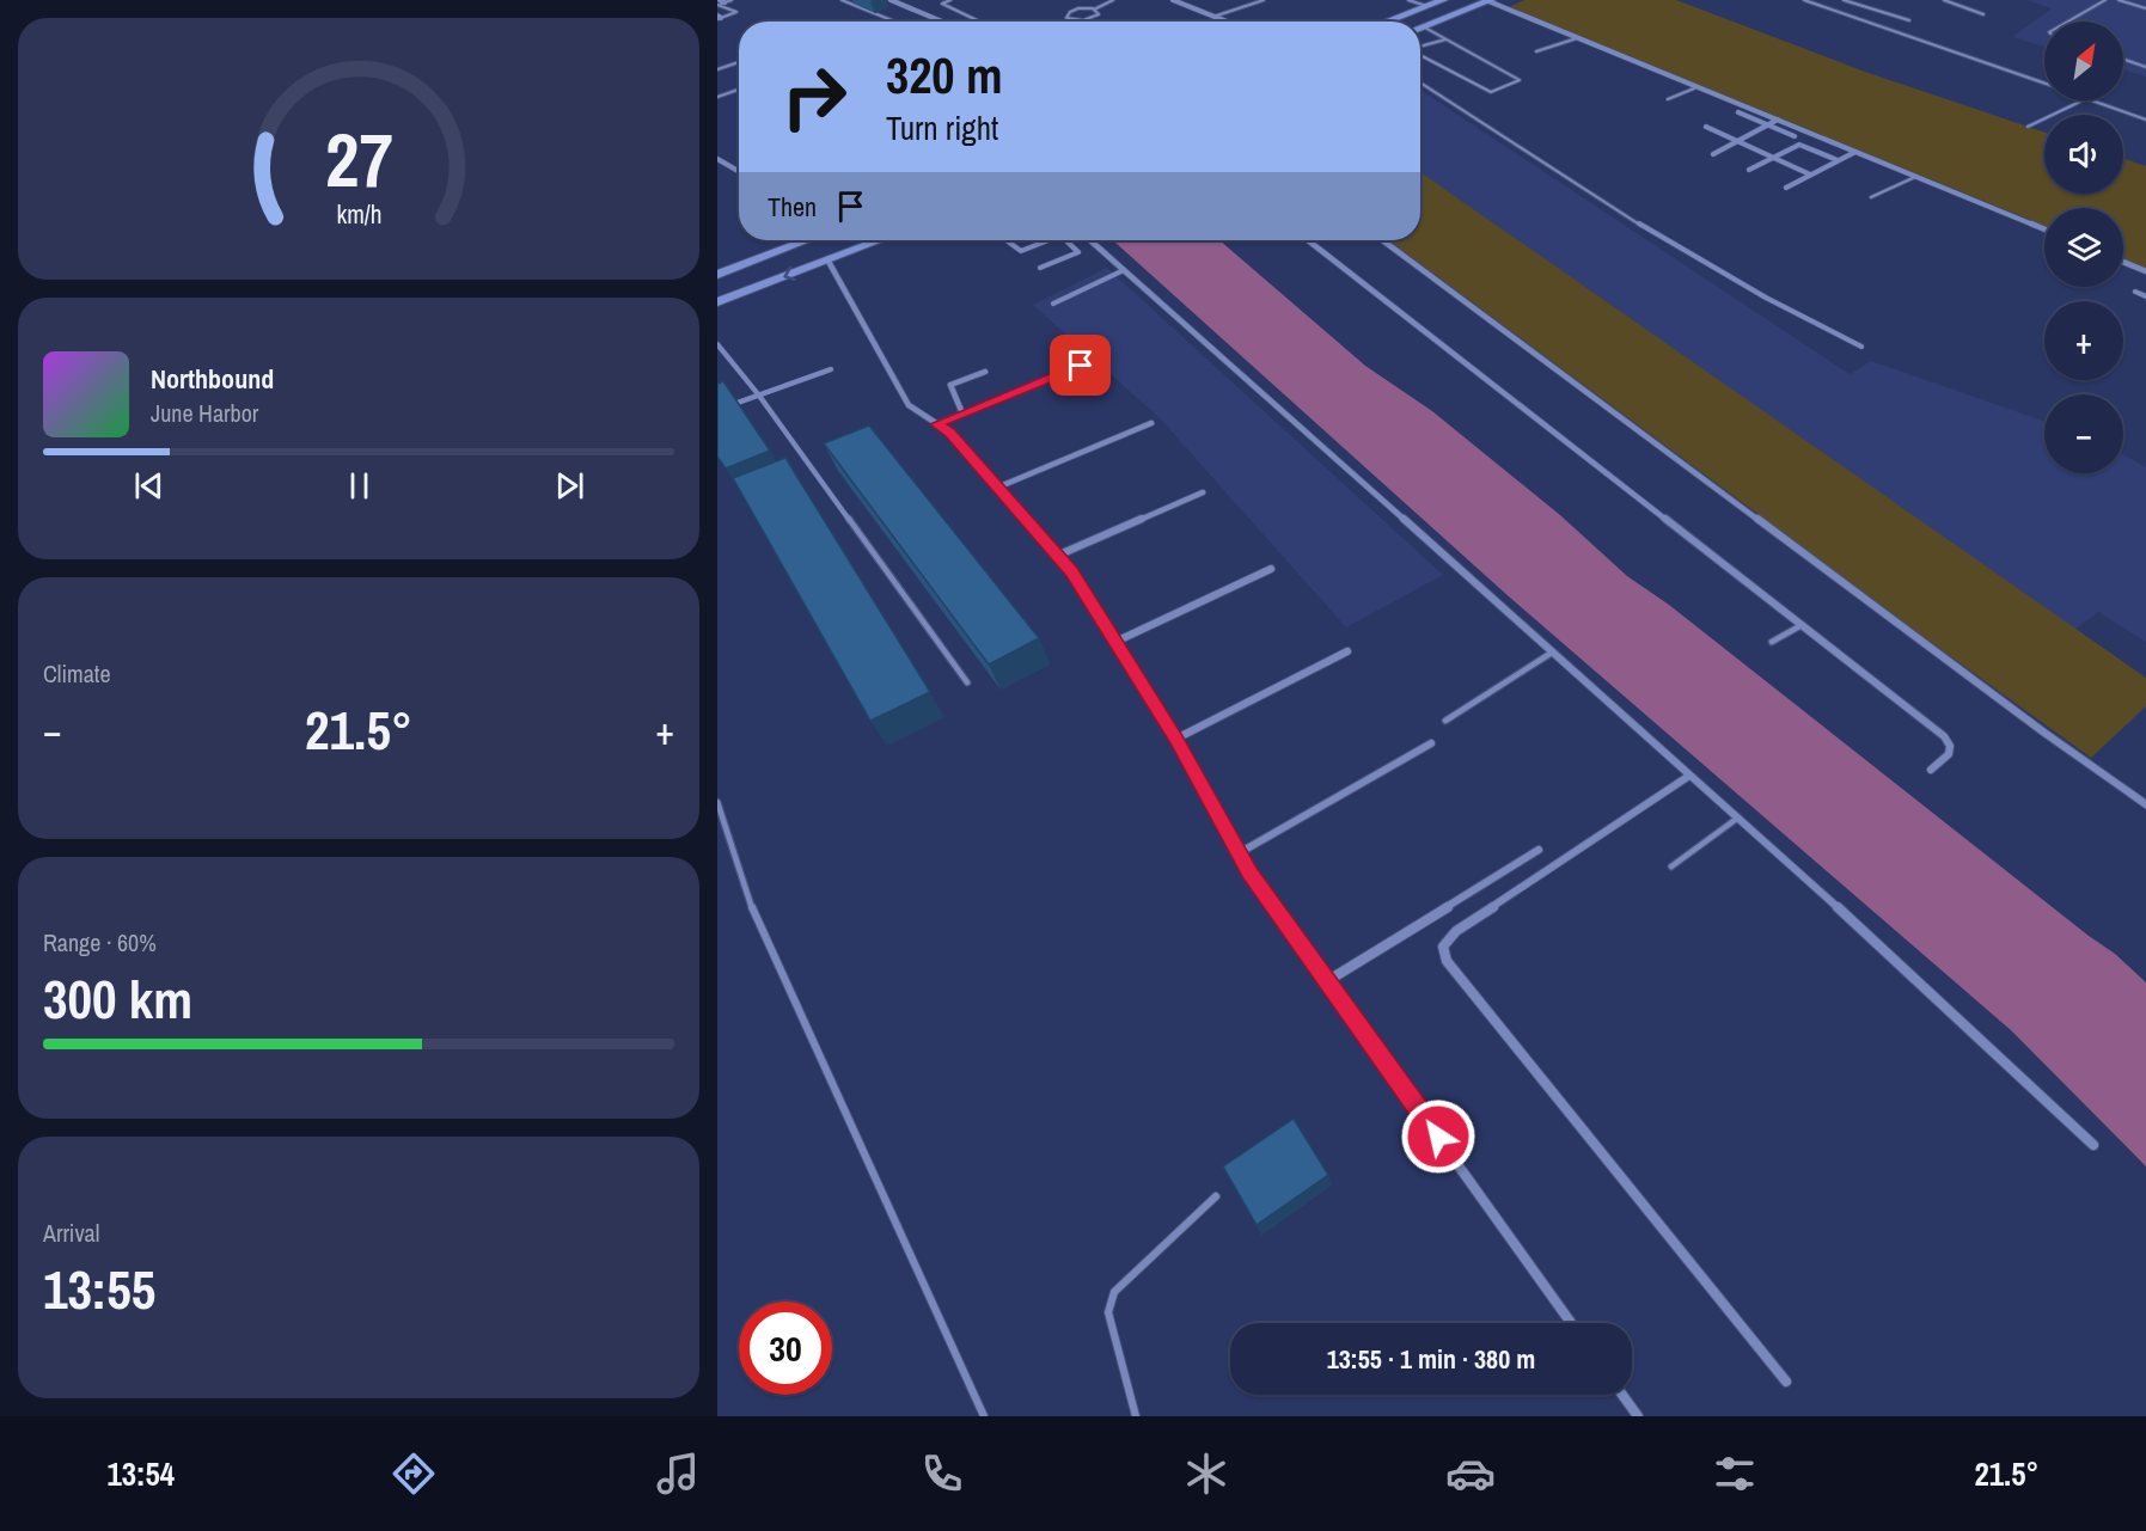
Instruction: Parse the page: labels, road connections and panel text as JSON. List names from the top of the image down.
{
  "north": "top right",
  "page": {
    "map_buttons": ["+", "−"],
    "turn": ["320 m", "Turn right"],
    "then": "Then",
    "song": ["Northbound", "June Harbor"],
    "tile": [
      "Climate",
      ["Range · 60%", "300 km"],
      ["Arrival", "13:55"]
    ],
    "heat": ["−", "21.5°", "+"],
    "limit": "30",
    "trip": "13:55 · 1 min · 380 m",
    "tabs": ["13:54", "21.5°"],
    "gauge": ["27", "km/h"]
  }
}
